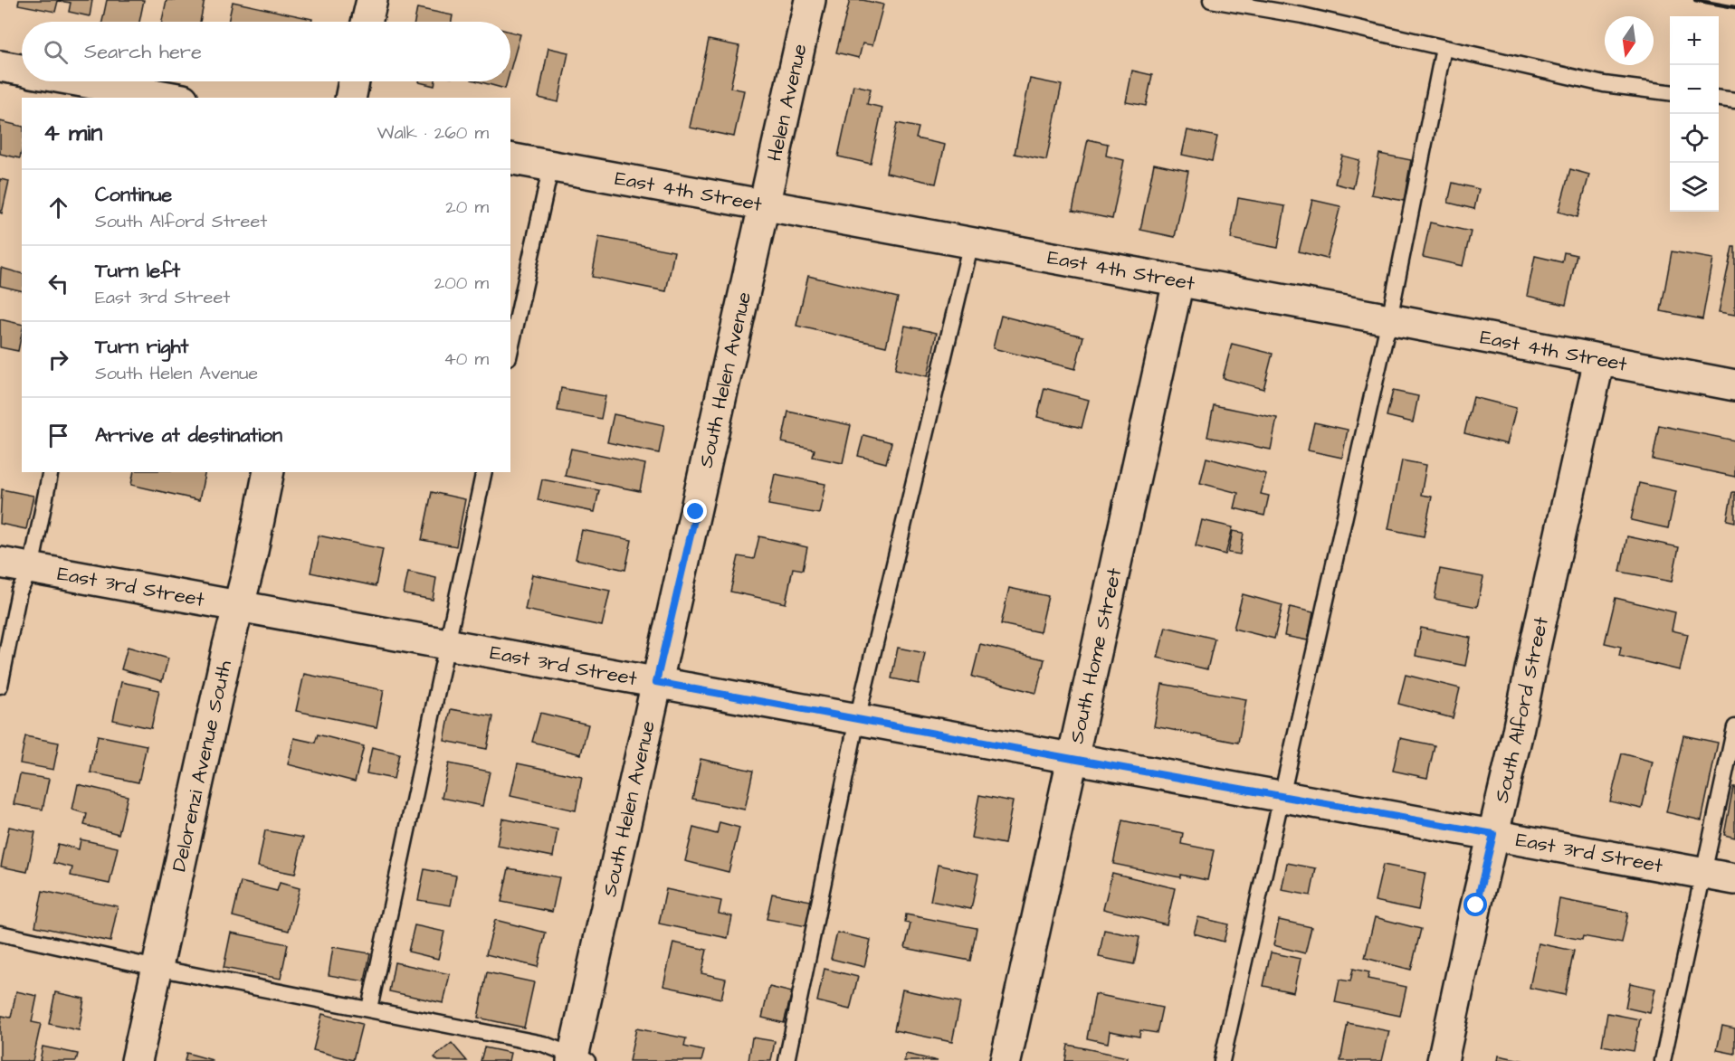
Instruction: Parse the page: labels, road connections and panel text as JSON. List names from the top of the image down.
{
  "streets": {
    "street": [
      "Helen Avenue",
      "East 4th Street",
      "South Helen Avenue",
      "East 3rd Street",
      "South Home Street",
      "South Alford Street",
      "Delorenzi Avenue South"
    ]
  },
  "crossings": [
    ["Helen Avenue", "East 4th Street"],
    ["Helen Avenue", "South Helen Avenue"],
    ["East 4th Street", "South Helen Avenue"],
    ["East 4th Street", "South Home Street"],
    ["East 4th Street", "South Alford Street"],
    ["South Helen Avenue", "East 3rd Street"],
    ["East 3rd Street", "South Home Street"],
    ["East 3rd Street", "South Alford Street"],
    ["East 3rd Street", "Delorenzi Avenue South"]
  ],
  "north": "bottom",
  "page": {
    "map_buttons": ["+", "−"],
    "search": "Search here",
    "heading": ["4 min", "Walk · 260 m"],
    "list": [
      ["Continue", "South Alford Street", "20 m"],
      ["Turn left", "East 3rd Street", "200 m"],
      ["Turn right", "South Helen Avenue", "40 m"],
      "Arrive at destination"
    ]
  }
}
